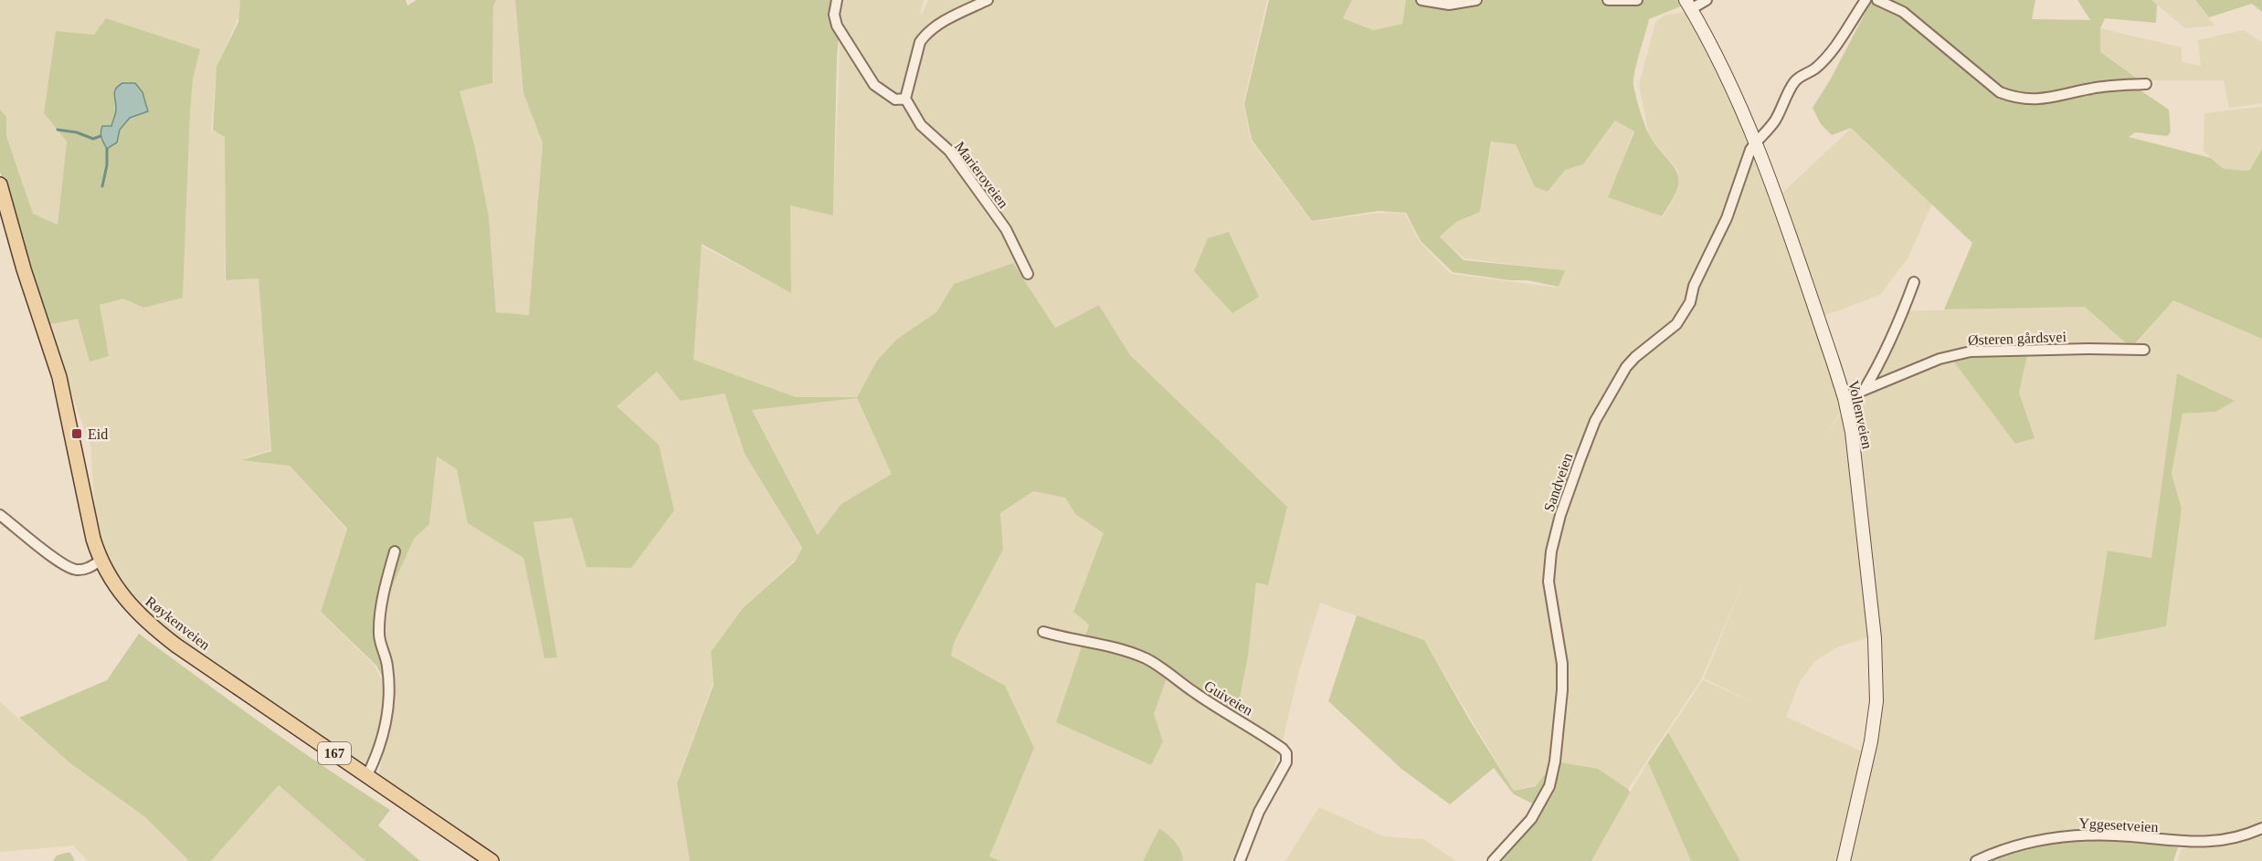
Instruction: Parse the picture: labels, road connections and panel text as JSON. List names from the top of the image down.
{
  "streets": {
    "main road": ["Vollenveien", "Røykenveien", "167"],
    "street": [
      "Marieroveien",
      "Østeren gårdsvei",
      "Sandveien",
      "Guiveien",
      "Yggesetveien"
    ]
  },
  "crossings": [
    ["Østeren gårdsvei", "Vollenveien"],
    ["Vollenveien", "Sandveien"]
  ],
  "places": {
    "transit": ["Eid"]
  }
}
